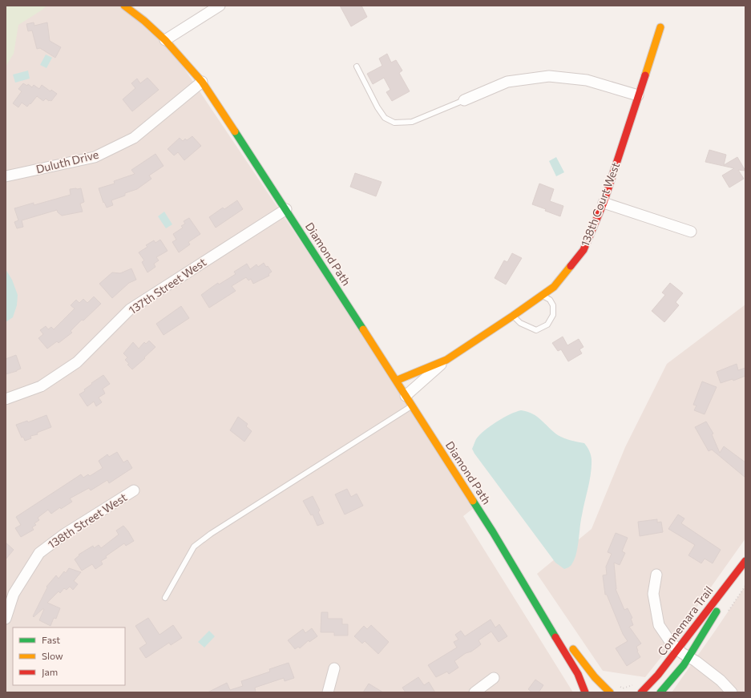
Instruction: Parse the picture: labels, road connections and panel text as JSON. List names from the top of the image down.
{
  "streets": {
    "street": [
      "Duluth Drive",
      "138th Court West",
      "Diamond Path",
      "137th Street West",
      "138th Street West",
      "Connemara Trail"
    ]
  },
  "crossings": [
    ["Duluth Drive", "Diamond Path"],
    ["138th Court West", "Diamond Path"],
    ["Diamond Path", "137th Street West"]
  ],
  "legend": ["Fast", "Slow", "Jam"]
}
